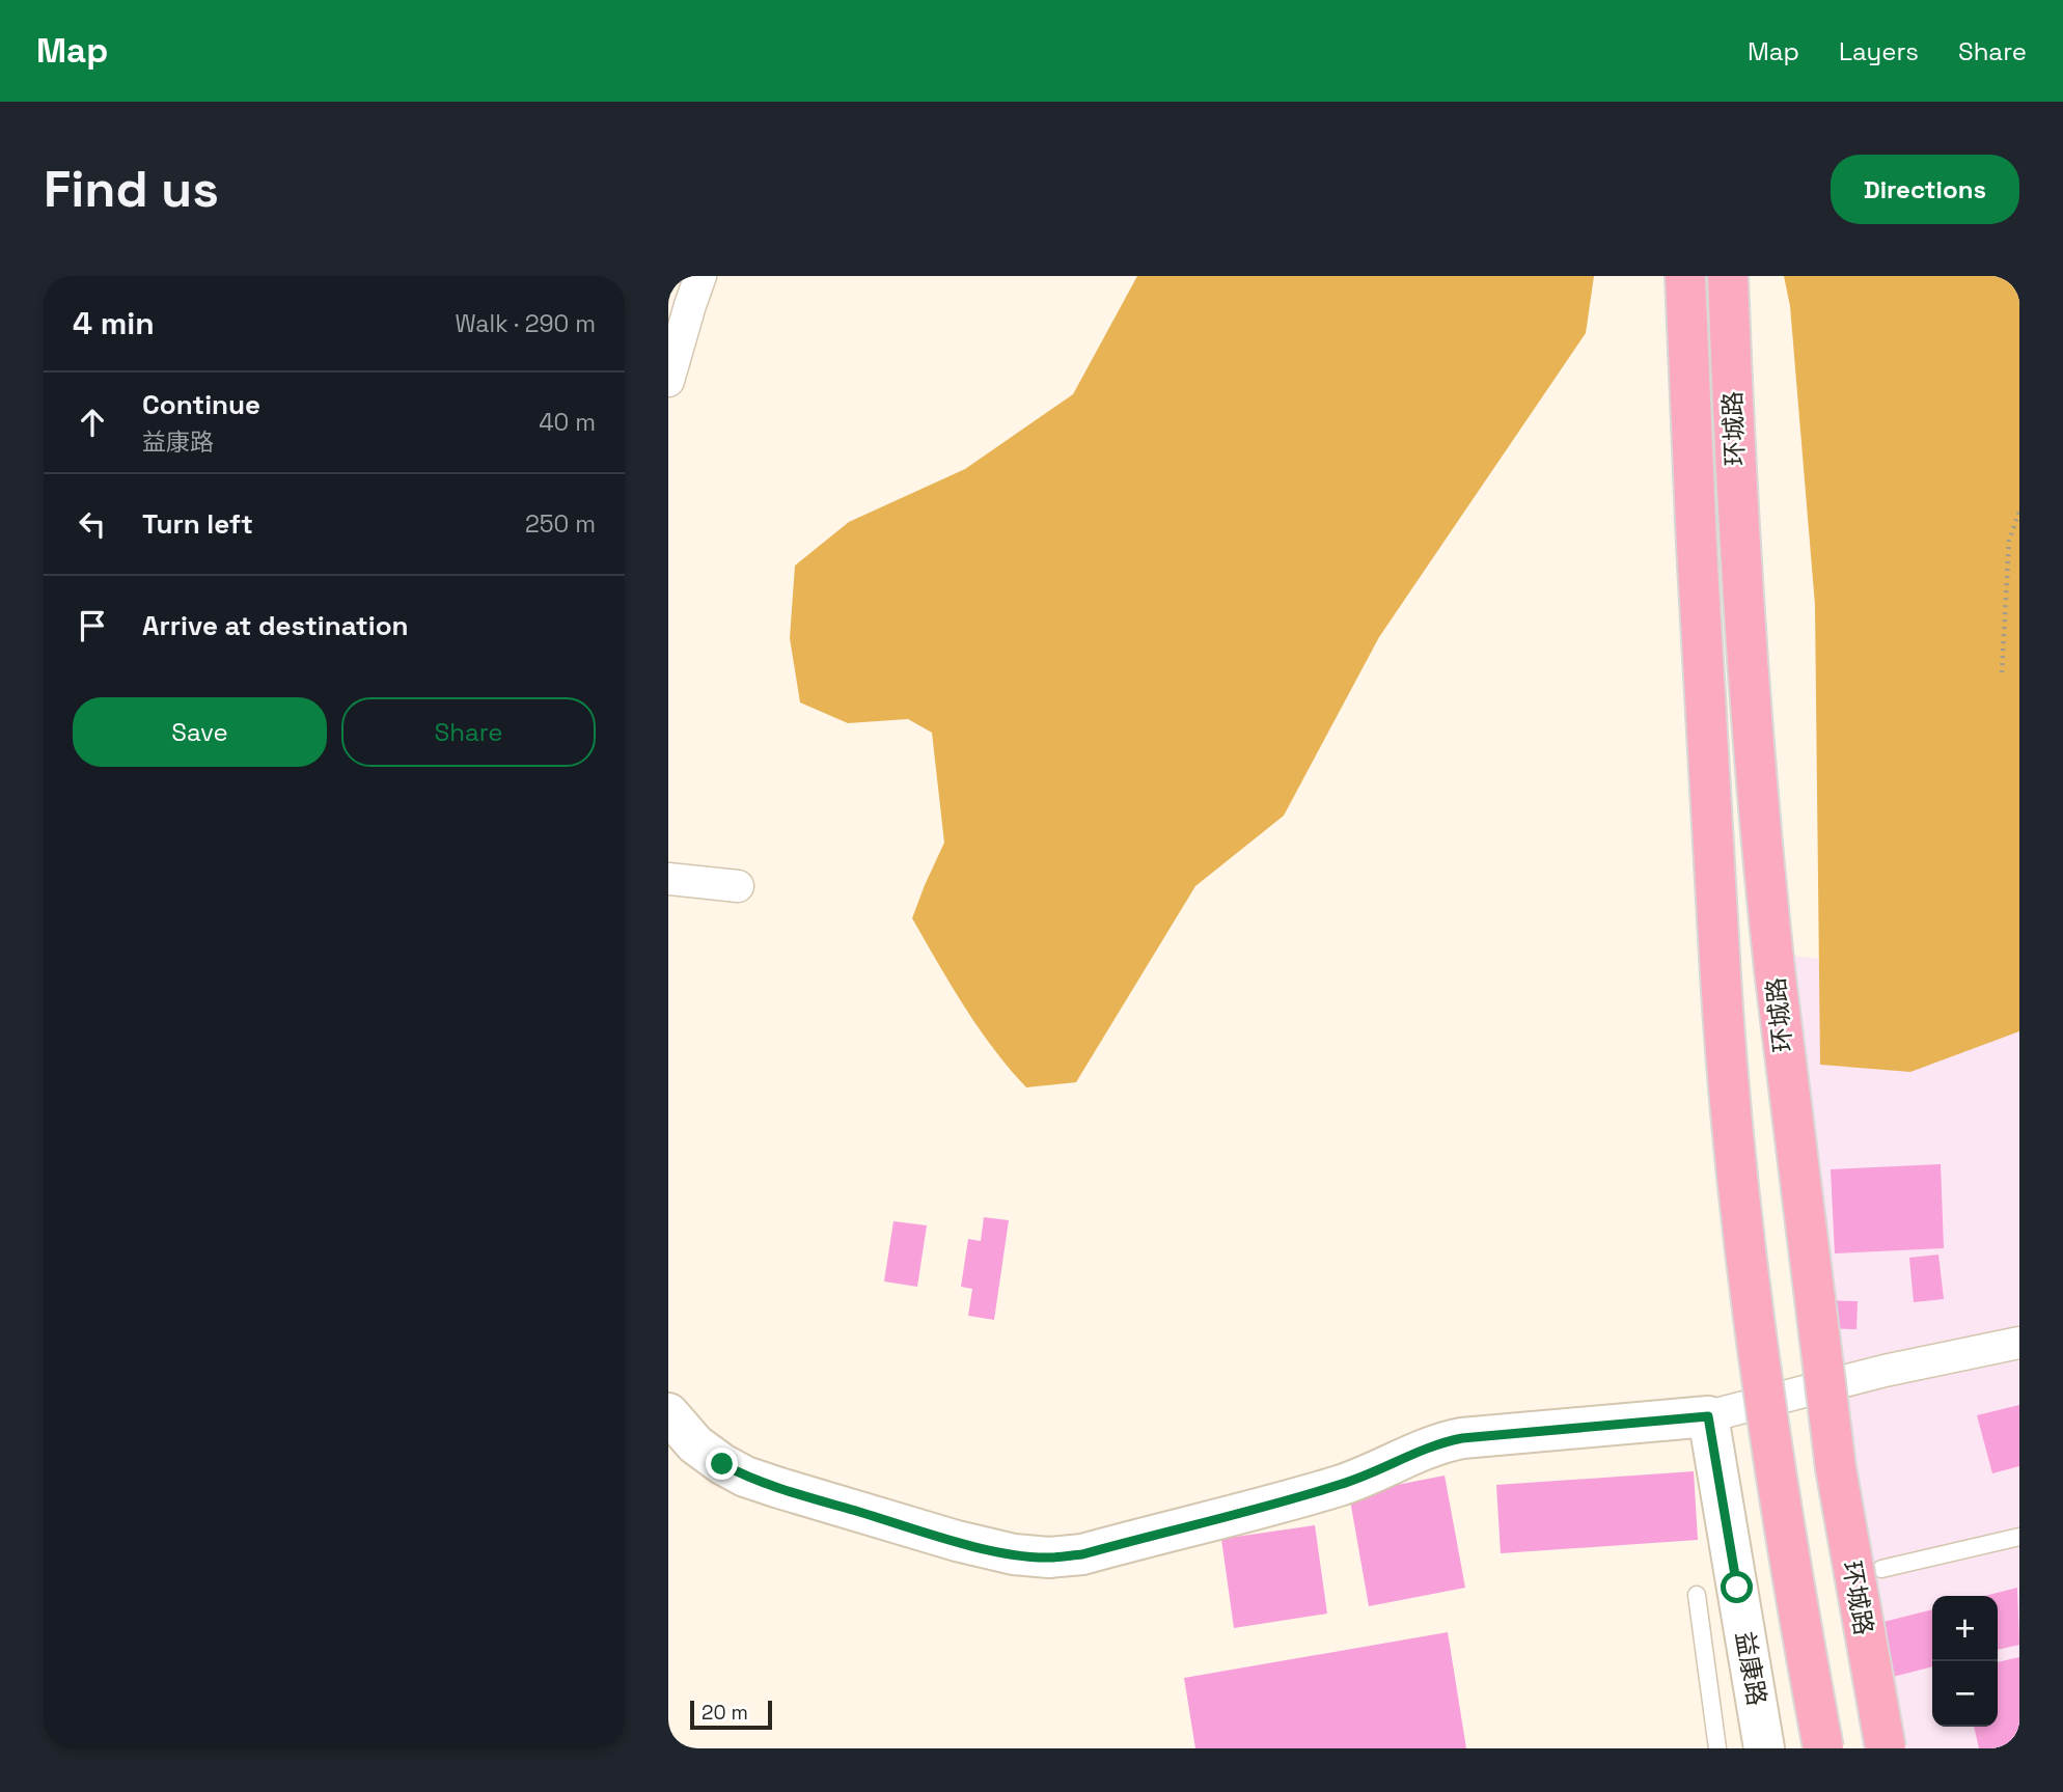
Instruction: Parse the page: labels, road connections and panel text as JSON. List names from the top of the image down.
{
  "streets": {
    "main road": ["环城路"],
    "street": ["益康路"]
  },
  "scale_bar": "20 m",
  "page": {
    "header": "Map",
    "nav": ["Map", "Layers", "Share"],
    "buttons": [
      "Directions",
      ["Save", "Share"]
    ],
    "title": "Find us",
    "heading": ["4 min", "Walk · 290 m"],
    "list": [
      ["Continue", "益康路", "40 m"],
      ["Turn left", "250 m"],
      "Arrive at destination"
    ],
    "map_buttons": ["+", "−"],
    "scale": "20 m"
  }
}
